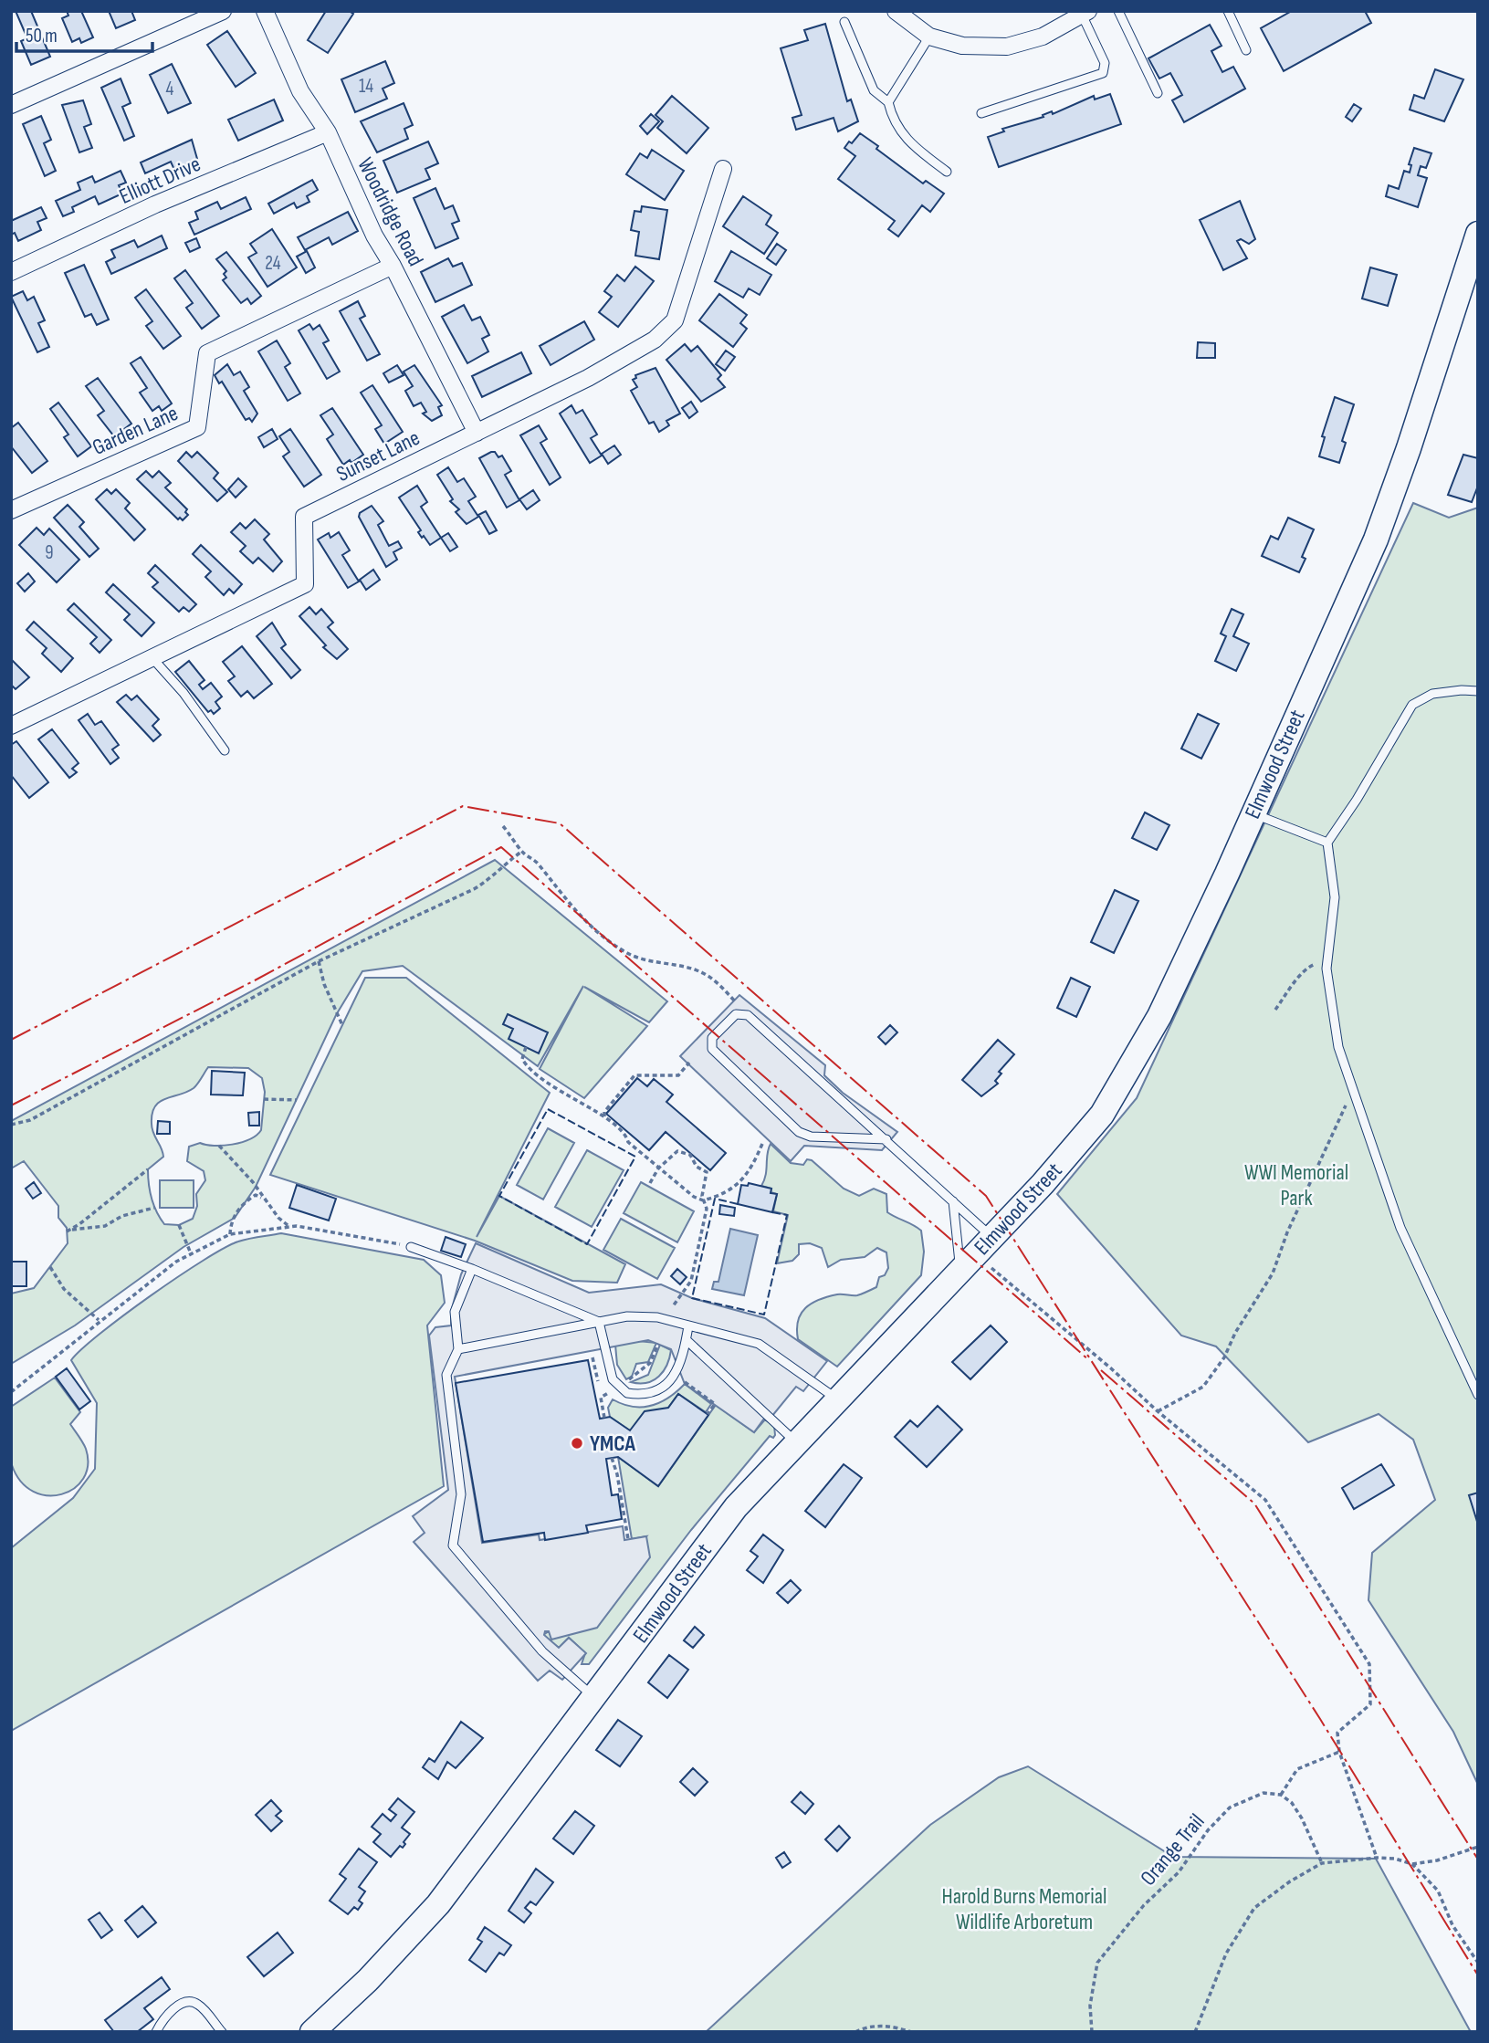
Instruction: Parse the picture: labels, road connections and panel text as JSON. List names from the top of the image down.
{
  "streets": {
    "main road": ["Elmwood Street"],
    "street": [
      "Elliott Drive",
      "Woodridge Road",
      "Garden Lane",
      "Sunset Lane"
    ],
    "path": ["Orange Trail"]
  },
  "crossings": [
    ["Elliott Drive", "Woodridge Road"],
    ["Woodridge Road", "Garden Lane"],
    ["Woodridge Road", "Sunset Lane"]
  ],
  "parks": ["WWI Memorial Park", "Harold Burns Memorial Wildlife Arboretum"],
  "places": ["YMCA"],
  "house_numbers": [
    "14",
    "4",
    "24",
    "9"
  ],
  "scale_bar": "50 m"
}
